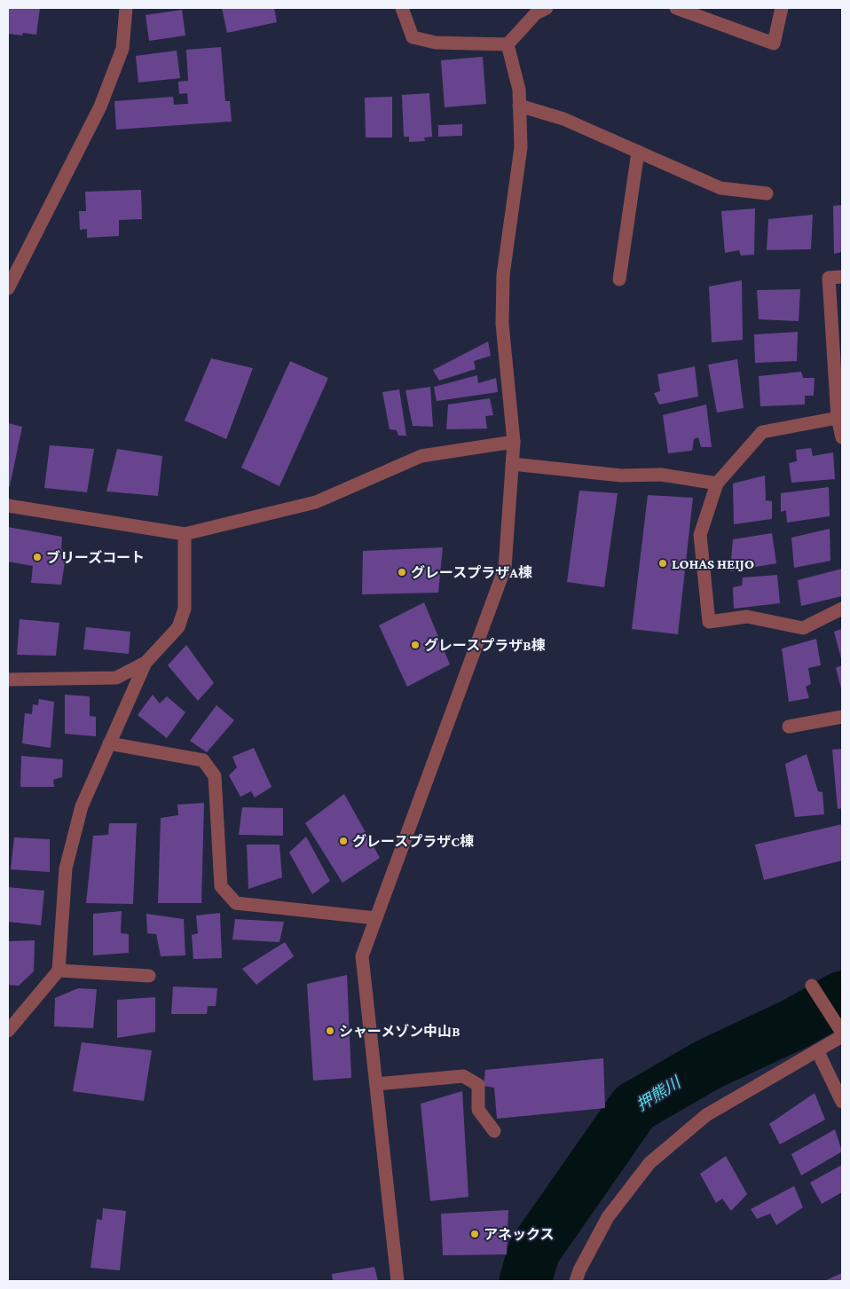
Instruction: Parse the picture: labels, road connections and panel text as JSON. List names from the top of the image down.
{
  "water": ["押熊川"],
  "places": [
    "ブリーズコート",
    "LOHAS HEIJO",
    "グレースプラザA棟",
    "グレースプラザB棟",
    "グレースプラザC棟",
    "シャーメゾン中山B",
    "アネックス"
  ]
}
